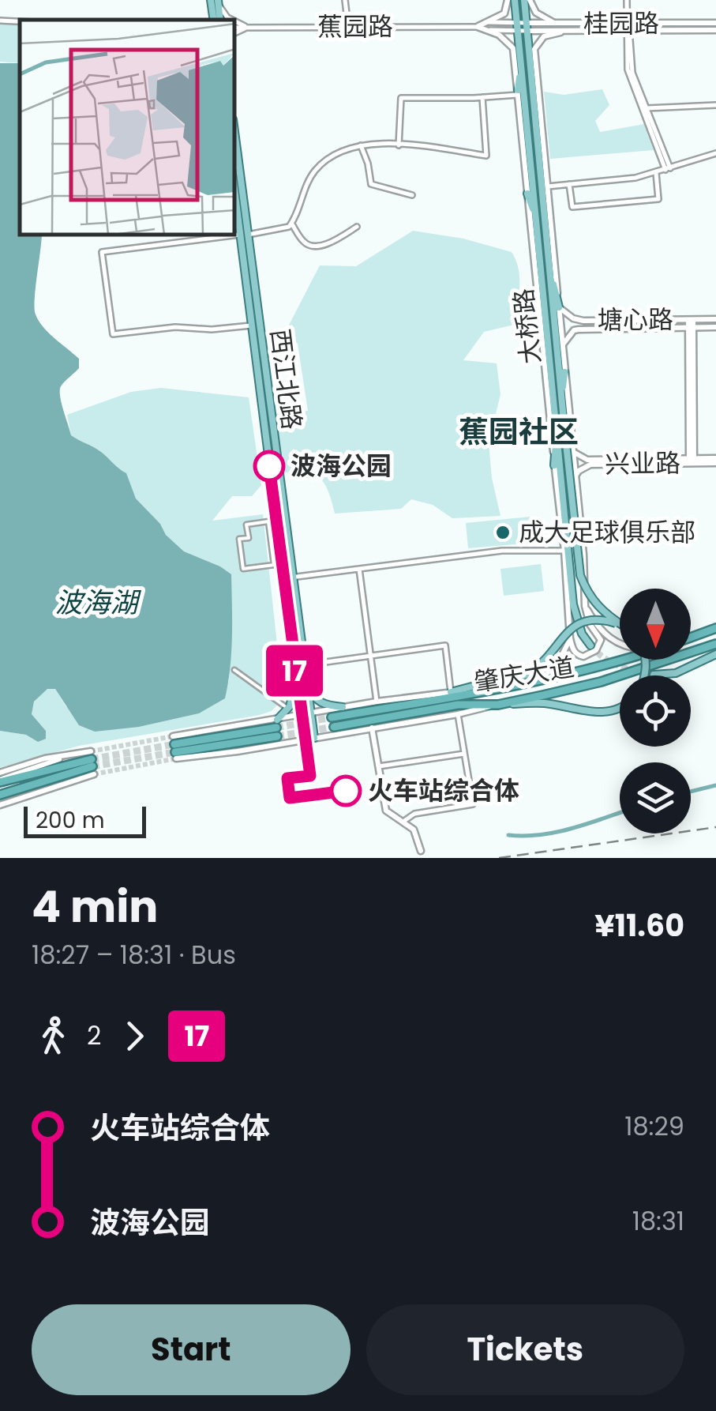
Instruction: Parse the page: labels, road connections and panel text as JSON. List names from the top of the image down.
{
  "streets": {
    "highway": ["肇庆大道"],
    "main road": ["大桥路", "西江北路"],
    "street": [
      "桂园路",
      "蕉园路",
      "塘心路",
      "兴业路"
    ]
  },
  "crossings": [
    ["桂园路", "大桥路"]
  ],
  "districts": ["蕉园社区"],
  "water": ["波海湖"],
  "places": ["波海公园", "成大足球俱乐部", "火车站综合体"],
  "lines": ["bus line 17"],
  "scale_bar": "200 m",
  "north": "bottom",
  "page": {
    "on_map": "17",
    "scale": "200 m",
    "heading": ["4 min", "18:27 – 18:31 · Bus", "¥11.60"],
    "legs": ["2", "17"],
    "list": [
      {
        "name": "火车站综合体",
        "value": "18:29"
      },
      {
        "name": "波海公园",
        "value": "18:31"
      }
    ],
    "buttons": ["Start", "Tickets"]
  }
}
